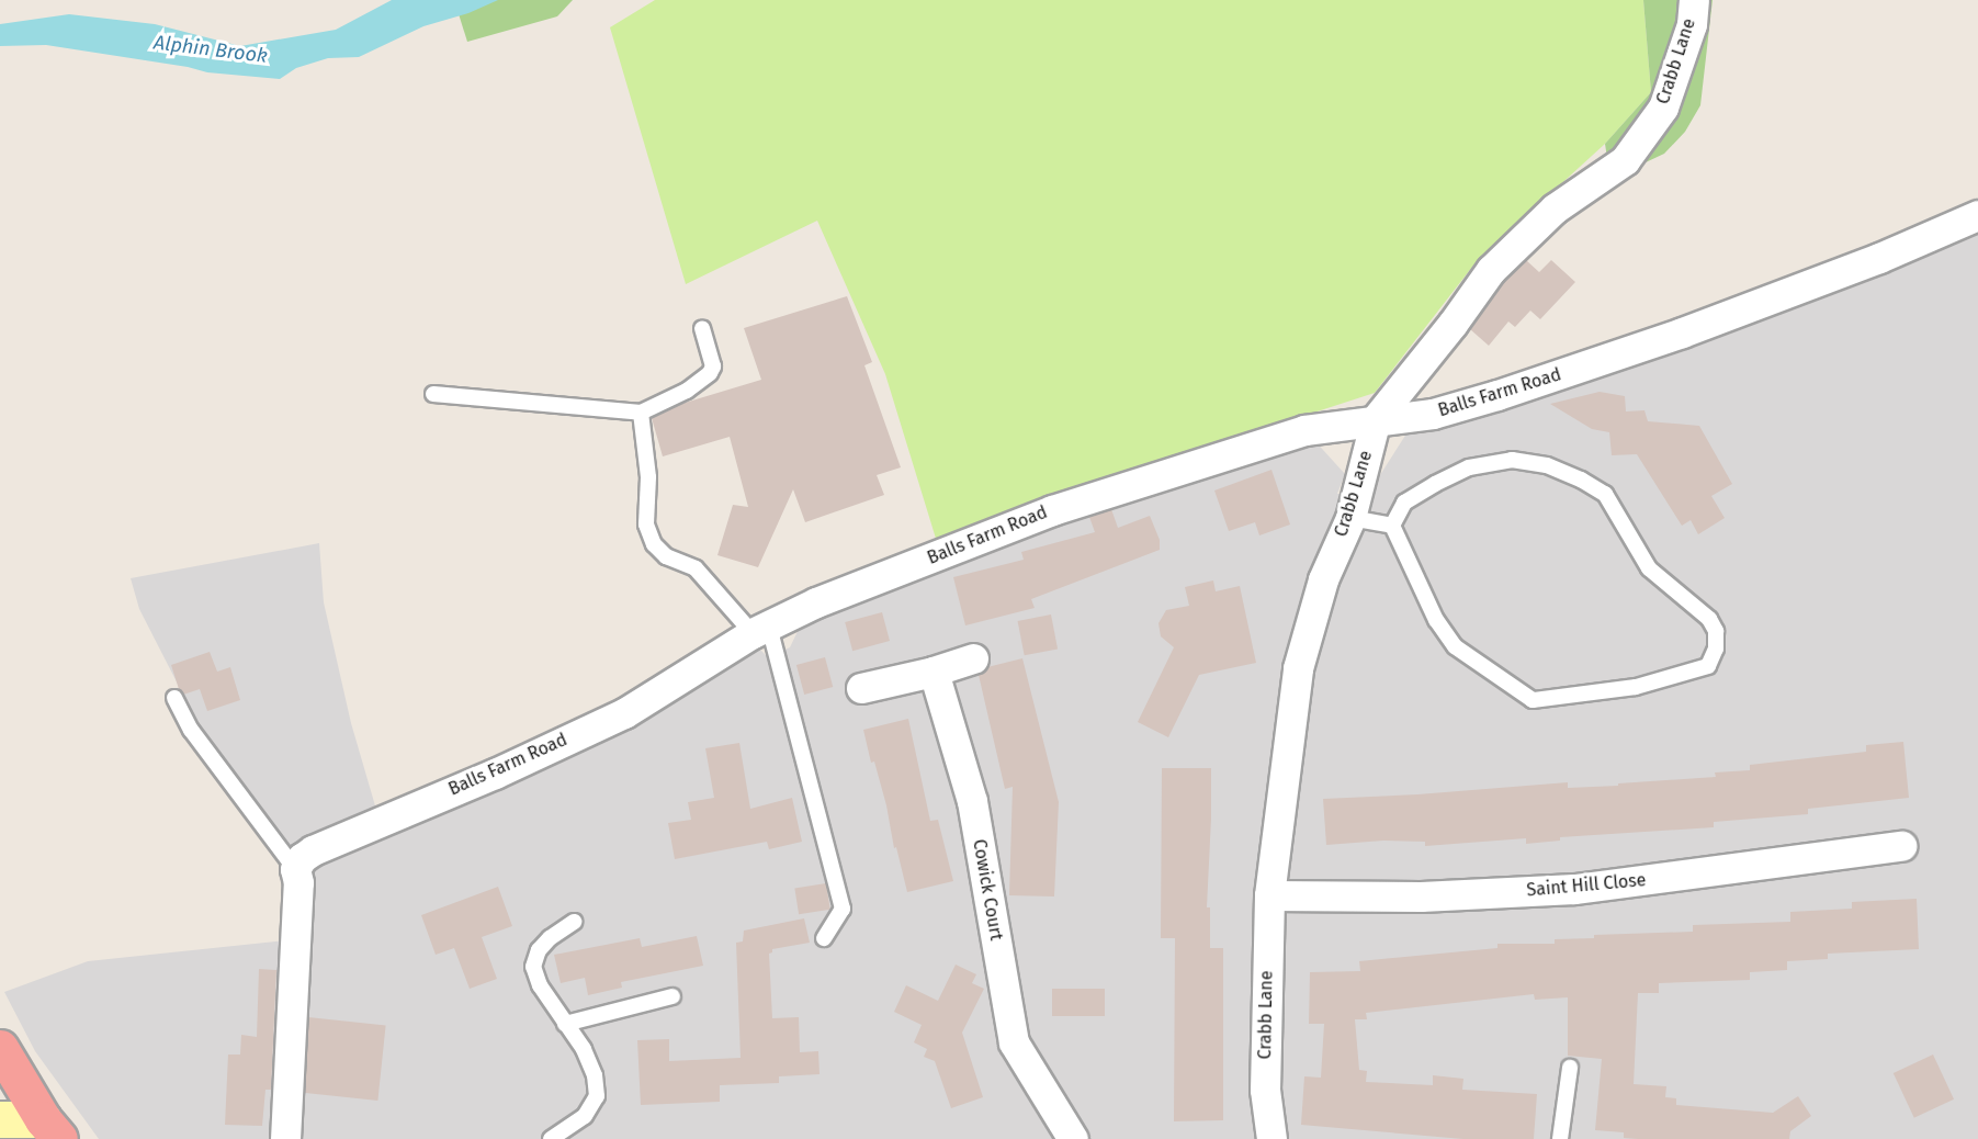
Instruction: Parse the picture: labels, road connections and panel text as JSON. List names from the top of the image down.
{
  "streets": {
    "street": [
      "Crabb Lane",
      "Balls Farm Road",
      "Saint Hill Close",
      "Cowick Court"
    ]
  },
  "crossings": [
    ["Crabb Lane", "Balls Farm Road"],
    ["Crabb Lane", "Saint Hill Close"]
  ],
  "water": ["Alphin Brook"]
}
